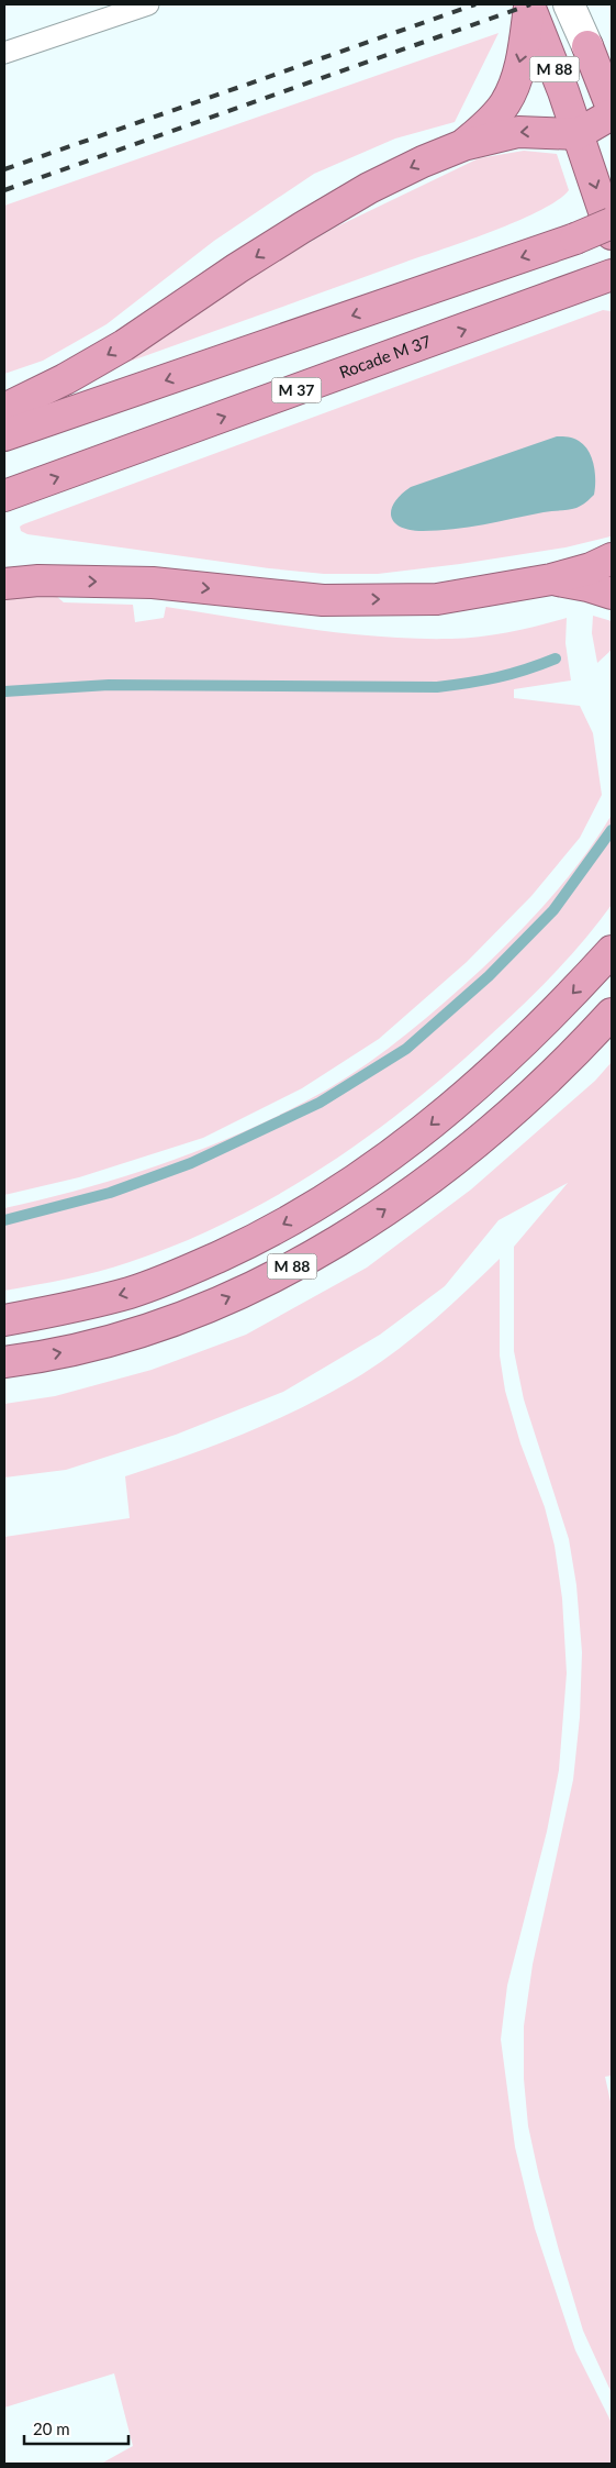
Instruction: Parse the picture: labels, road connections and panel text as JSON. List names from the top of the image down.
{
  "streets": {
    "highway": ["M 88", "Rocade M 37", "M 37"]
  },
  "scale_bar": "20 m"
}
